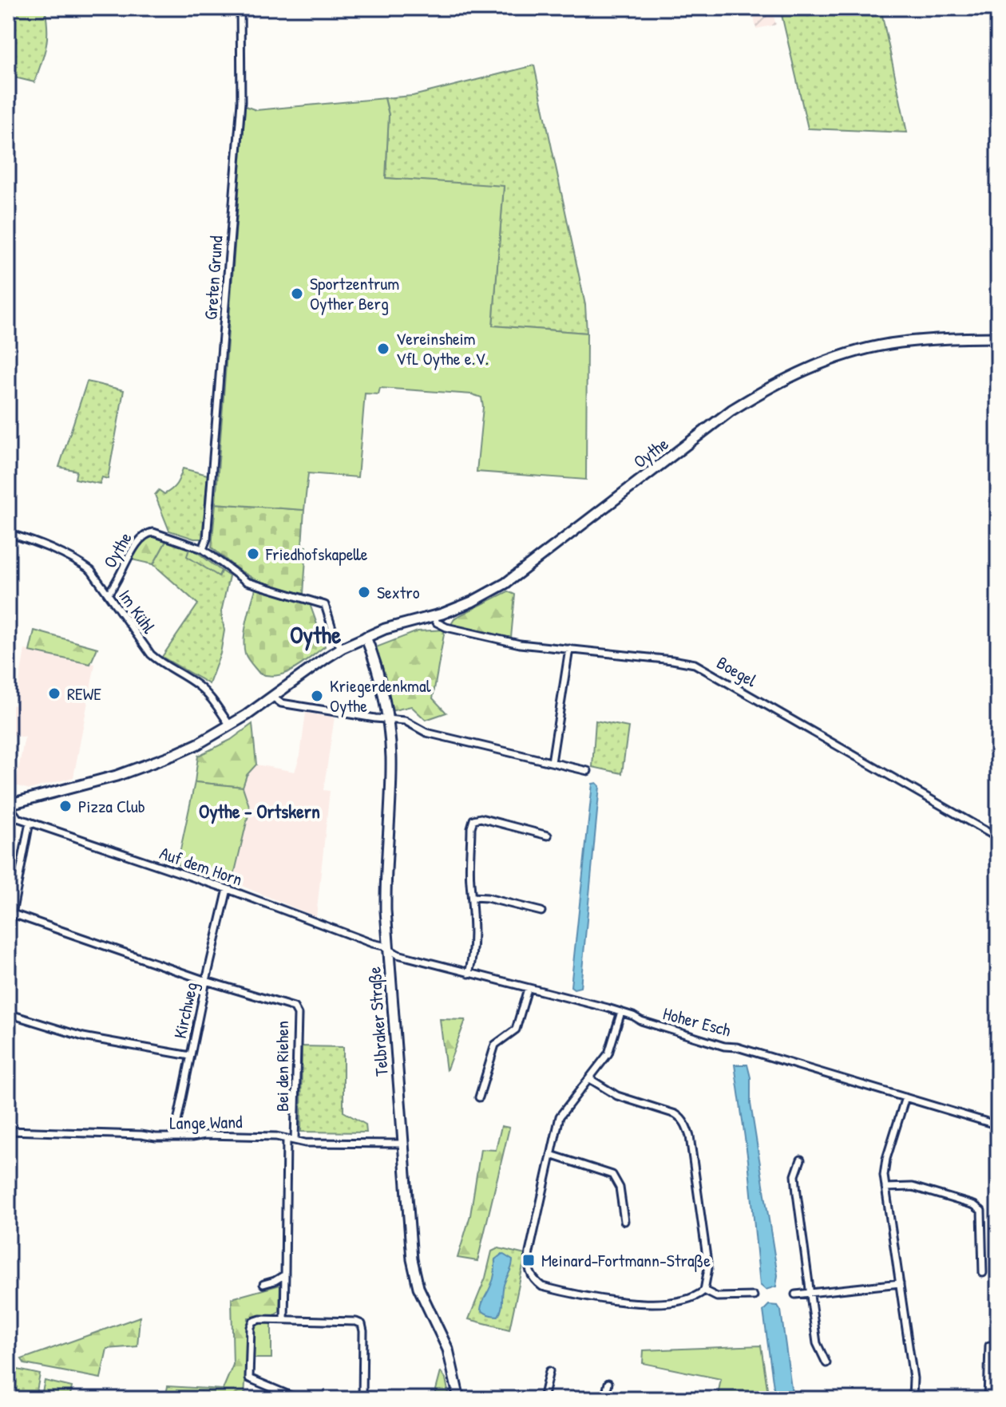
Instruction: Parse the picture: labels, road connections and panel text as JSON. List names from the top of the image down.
{
  "streets": {
    "main road": ["Oythe", "Telbraker Straße"],
    "street": [
      "Greten Grund",
      "Im Kühl",
      "Boegel",
      "Auf dem Horn",
      "Kirchweg",
      "Hoher Esch",
      "Bei den Riehen",
      "Lange Wand"
    ]
  },
  "crossings": [
    ["Greten Grund", "Oythe"],
    ["Oythe", "Im Kühl"],
    ["Oythe", "Boegel"],
    ["Oythe", "Auf dem Horn"],
    ["Oythe", "Telbraker Straße"],
    ["Auf dem Horn", "Kirchweg"],
    ["Auf dem Horn", "Telbraker Straße"],
    ["Auf dem Horn", "Hoher Esch"],
    ["Kirchweg", "Bei den Riehen"],
    ["Kirchweg", "Lange Wand"],
    ["Telbraker Straße", "Hoher Esch"],
    ["Telbraker Straße", "Lange Wand"],
    ["Bei den Riehen", "Lange Wand"]
  ],
  "districts": ["Oythe", "Oythe - Ortskern"],
  "places": {
    "other": [
      "Sportzentrum Oyther Berg",
      "Vereinsheim VfL Oythe e.V.",
      "Friedhofskapelle",
      "Sextro",
      "REWE",
      "Kriegerdenkmal Oythe",
      "Pizza Club"
    ],
    "transit": ["Meinard-Fortmann-Straße"]
  }
}
